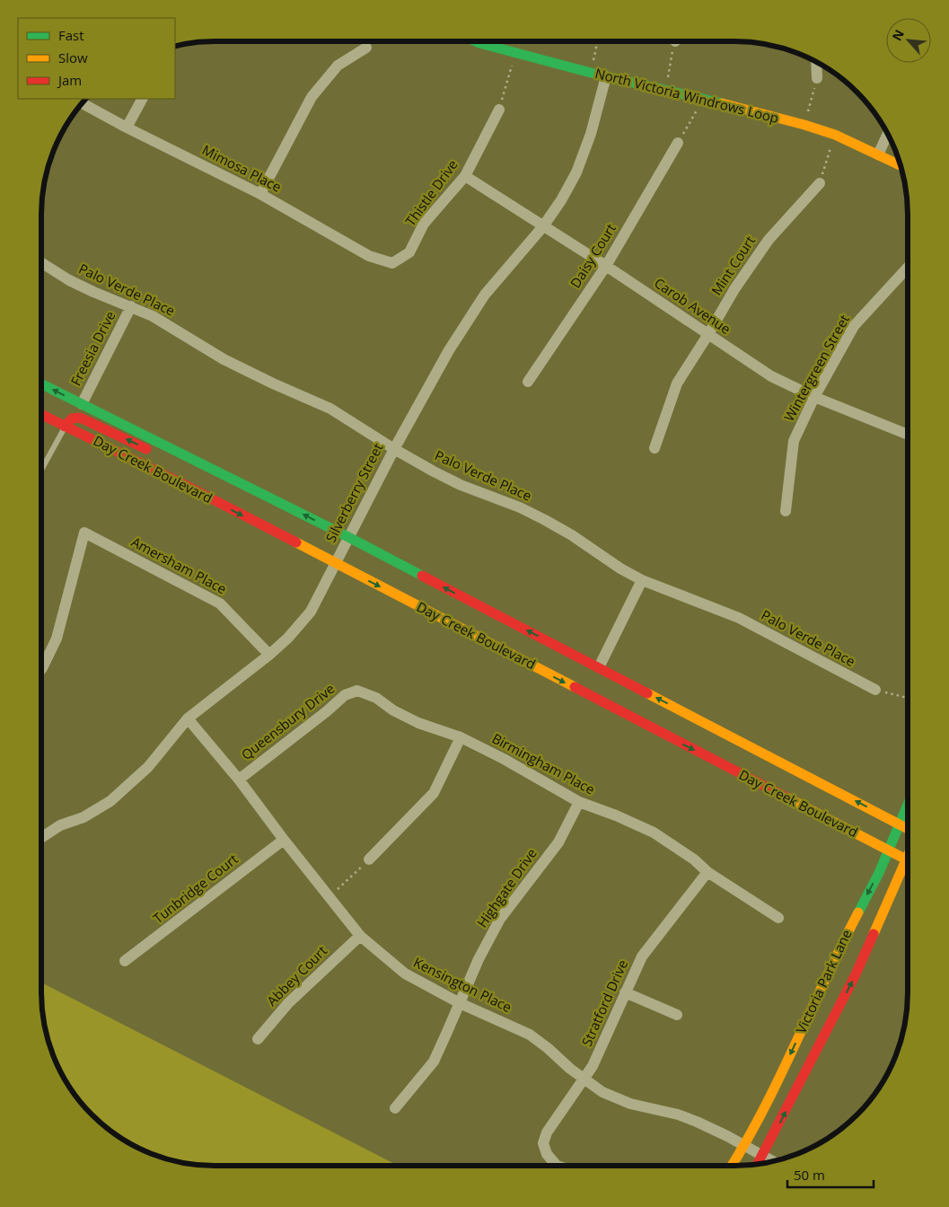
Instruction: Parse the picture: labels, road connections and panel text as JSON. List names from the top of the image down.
{
  "streets": {
    "main road": ["North Victoria Windrows Loop", "Day Creek Boulevard", "Victoria Park Lane"],
    "street": [
      "Mimosa Place",
      "Thistle Drive",
      "Daisy Court",
      "Mint Court",
      "Palo Verde Place",
      "Carob Avenue",
      "Freesia Drive",
      "Wintergreen Street",
      "Silverberry Street",
      "Amersham Place",
      "Queensbury Drive",
      "Birmingham Place",
      "Highgate Drive",
      "Tunbridge Court",
      "Abbey Court",
      "Kensington Place",
      "Stratford Drive"
    ]
  },
  "crossings": [
    ["North Victoria Windrows Loop", "Silverberry Street"],
    ["Mimosa Place", "Thistle Drive"],
    ["Thistle Drive", "Carob Avenue"],
    ["Daisy Court", "Carob Avenue"],
    ["Mint Court", "Carob Avenue"],
    ["Palo Verde Place", "Freesia Drive"],
    ["Palo Verde Place", "Silverberry Street"],
    ["Carob Avenue", "Wintergreen Street"],
    ["Carob Avenue", "Silverberry Street"],
    ["Freesia Drive", "Day Creek Boulevard"],
    ["Day Creek Boulevard", "Silverberry Street"],
    ["Day Creek Boulevard", "Victoria Park Lane"],
    ["Silverberry Street", "Amersham Place"],
    ["Silverberry Street", "Kensington Place"],
    ["Queensbury Drive", "Birmingham Place"],
    ["Queensbury Drive", "Kensington Place"],
    ["Birmingham Place", "Highgate Drive"],
    ["Birmingham Place", "Stratford Drive"],
    ["Highgate Drive", "Kensington Place"],
    ["Tunbridge Court", "Kensington Place"],
    ["Abbey Court", "Kensington Place"],
    ["Victoria Park Lane", "Kensington Place"],
    ["Kensington Place", "Stratford Drive"]
  ],
  "legend": ["Fast", "Slow", "Jam"],
  "scale_bar": "50 m",
  "north": "top left"
}
